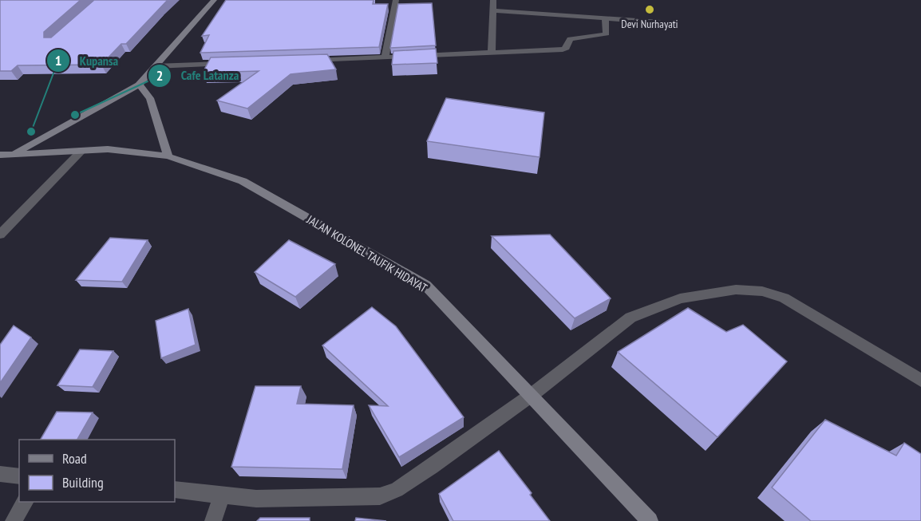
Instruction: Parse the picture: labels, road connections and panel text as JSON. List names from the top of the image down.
{
  "streets": {
    "main road": ["JALAN KOLONEL TAUFIK HIDAYAT"]
  },
  "places": ["Devi Nurhayati", "Cafe Latanza", "Kupansa"],
  "legend": ["Road", "Building"]
}
